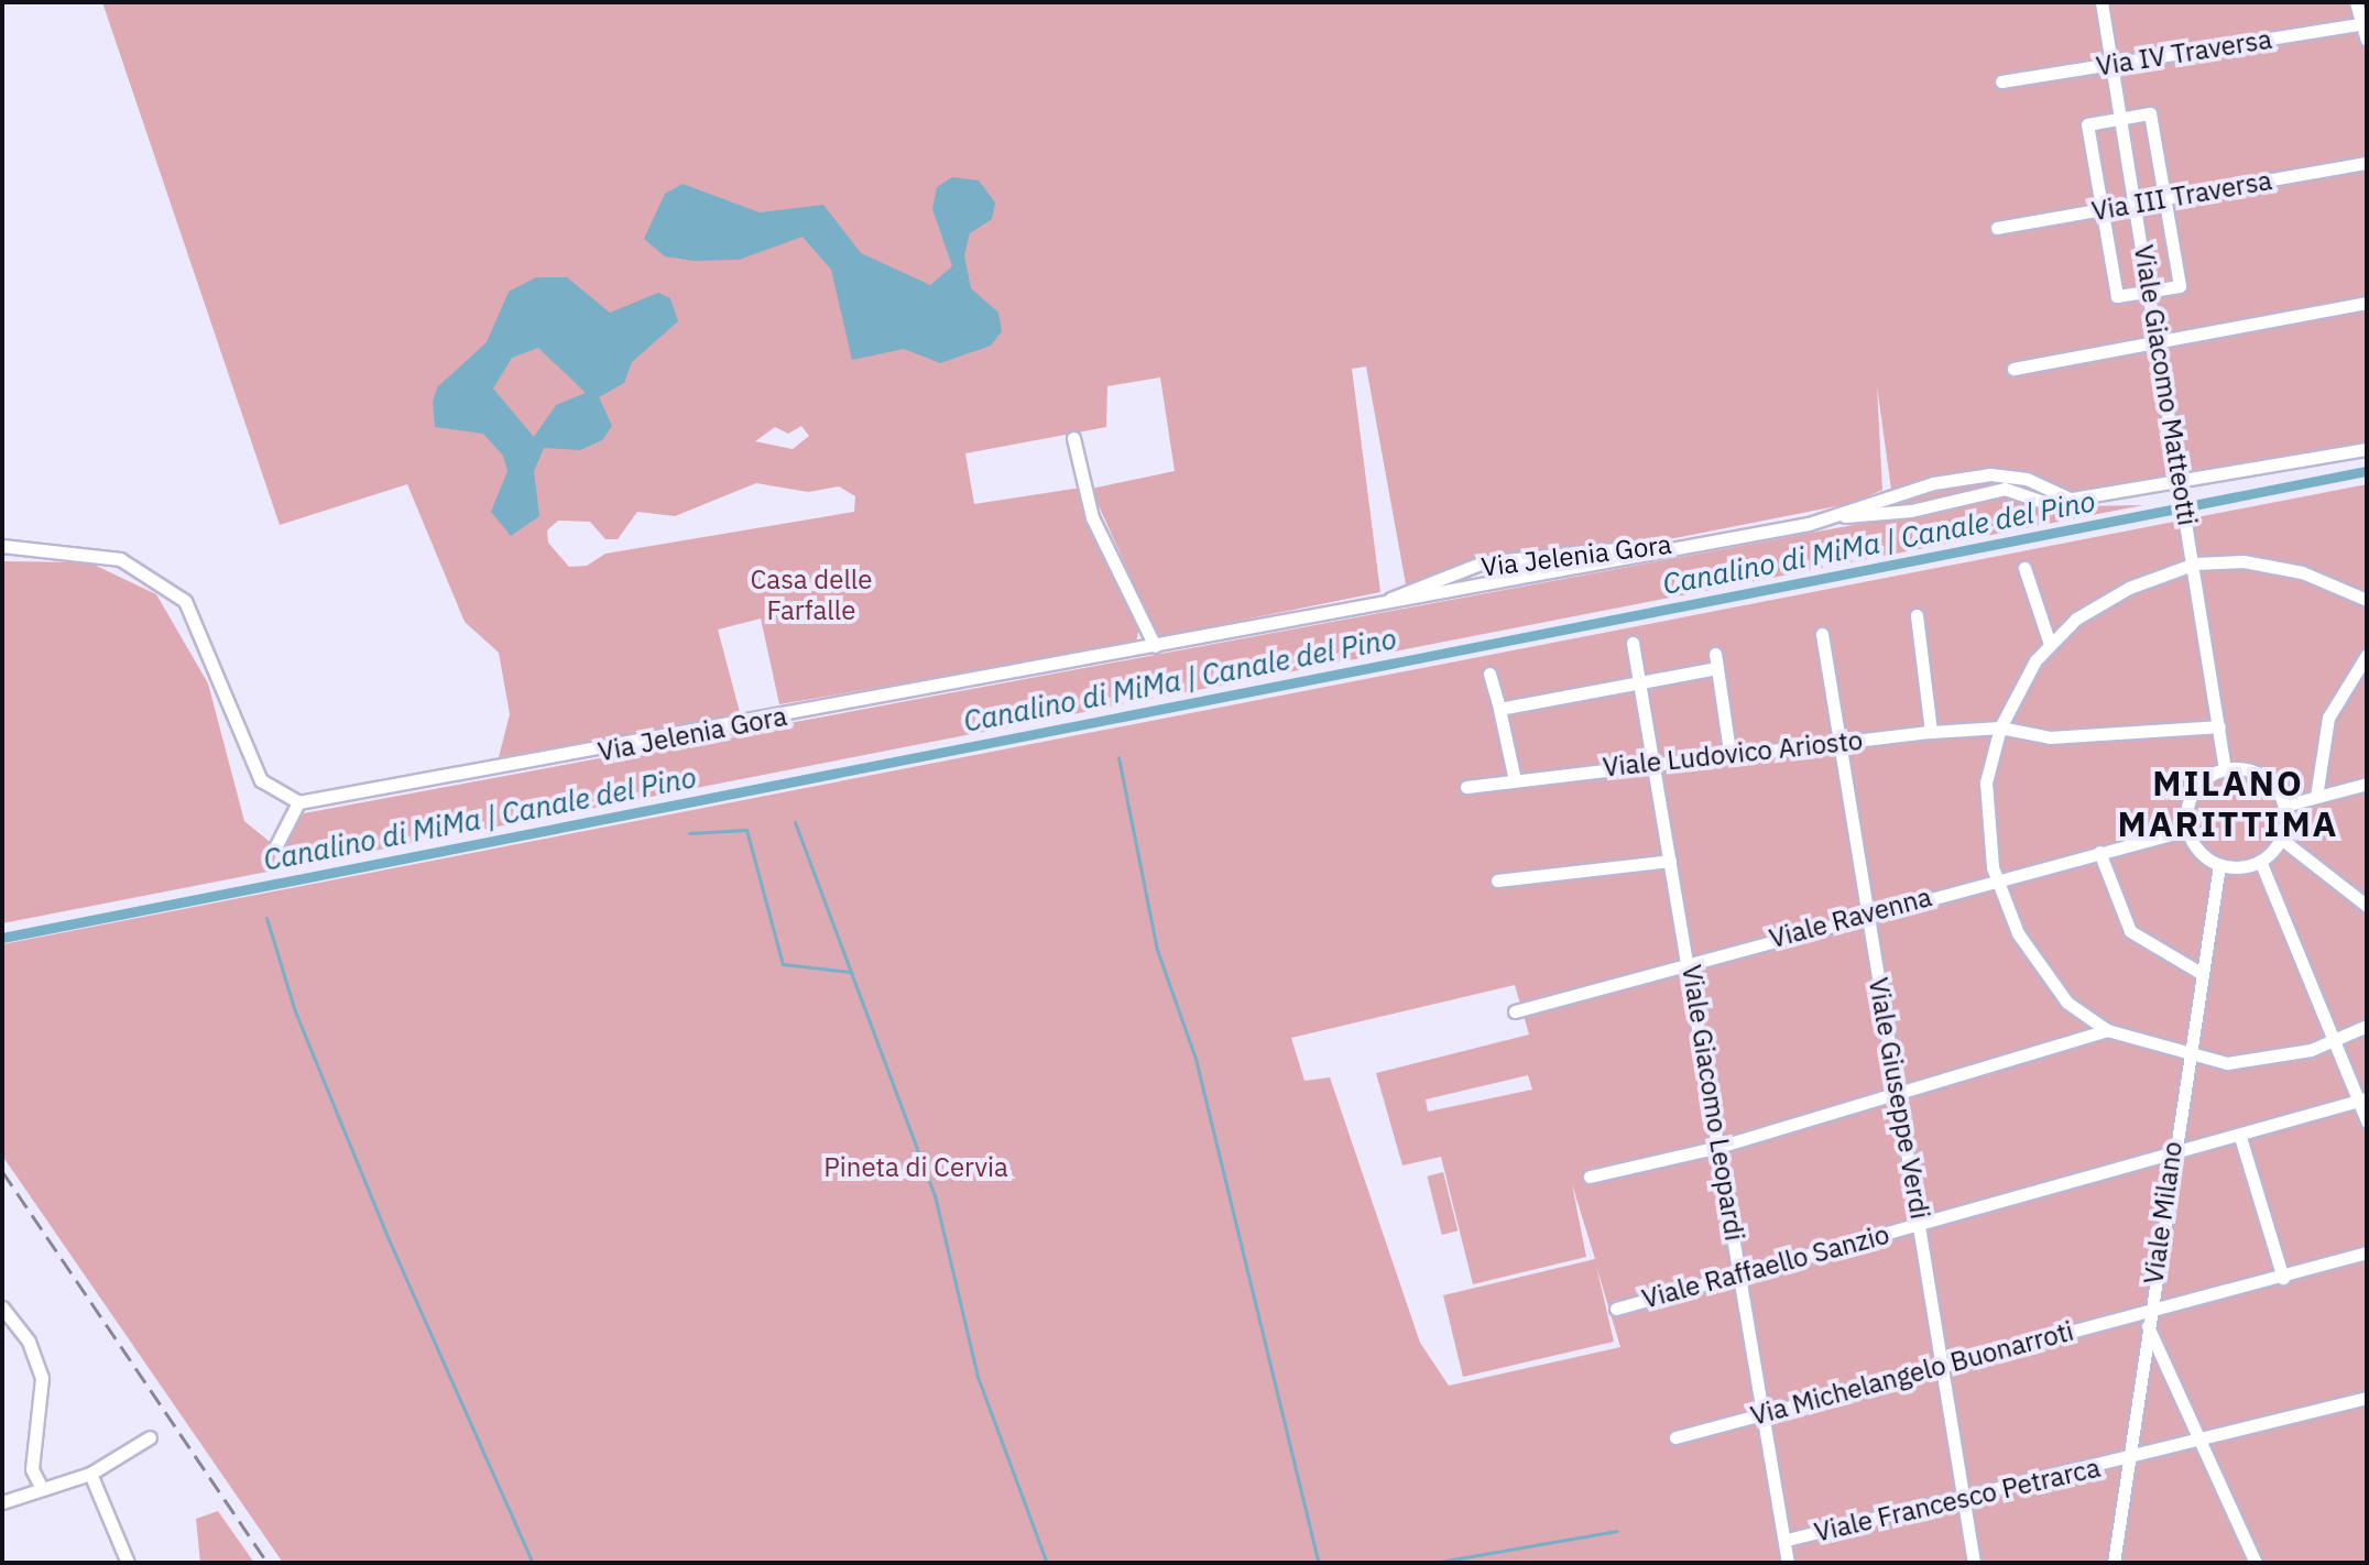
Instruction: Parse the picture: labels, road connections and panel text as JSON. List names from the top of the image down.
{
  "streets": {
    "street": [
      "Via IV Traversa",
      "Via III Traversa",
      "Viale Giacomo Matteotti",
      "Via Jelenia Gora",
      "Viale Ludovico Ariosto",
      "Viale Ravenna",
      "Viale Giuseppe Verdi",
      "Viale Giacomo Leopardi",
      "Viale Milano",
      "Viale Raffaello Sanzio",
      "Via Michelangelo Buonarroti",
      "Viale Francesco Petrarca"
    ]
  },
  "crossings": [
    ["Via IV Traversa", "Viale Giacomo Matteotti"],
    ["Via III Traversa", "Viale Giacomo Matteotti"],
    ["Viale Giacomo Matteotti", "Via Jelenia Gora"],
    ["Viale Giacomo Matteotti", "Viale Ludovico Ariosto"],
    ["Viale Giacomo Matteotti", "Viale Ravenna"],
    ["Viale Giacomo Matteotti", "Viale Milano"],
    ["Viale Ludovico Ariosto", "Viale Giuseppe Verdi"],
    ["Viale Ludovico Ariosto", "Viale Giacomo Leopardi"],
    ["Viale Ravenna", "Viale Giuseppe Verdi"],
    ["Viale Ravenna", "Viale Giacomo Leopardi"],
    ["Viale Ravenna", "Viale Milano"],
    ["Viale Giuseppe Verdi", "Viale Raffaello Sanzio"],
    ["Viale Giuseppe Verdi", "Via Michelangelo Buonarroti"],
    ["Viale Giuseppe Verdi", "Viale Francesco Petrarca"],
    ["Viale Giacomo Leopardi", "Viale Raffaello Sanzio"],
    ["Viale Giacomo Leopardi", "Via Michelangelo Buonarroti"],
    ["Viale Giacomo Leopardi", "Viale Francesco Petrarca"],
    ["Viale Milano", "Viale Raffaello Sanzio"],
    ["Viale Milano", "Via Michelangelo Buonarroti"],
    ["Viale Milano", "Viale Francesco Petrarca"]
  ],
  "districts": ["MILANO MARITTIMA"],
  "water": ["Canalino di MiMa | Canale del Pino"],
  "parks": ["Casa delle Farfalle", "Pineta di Cervia"]
}
